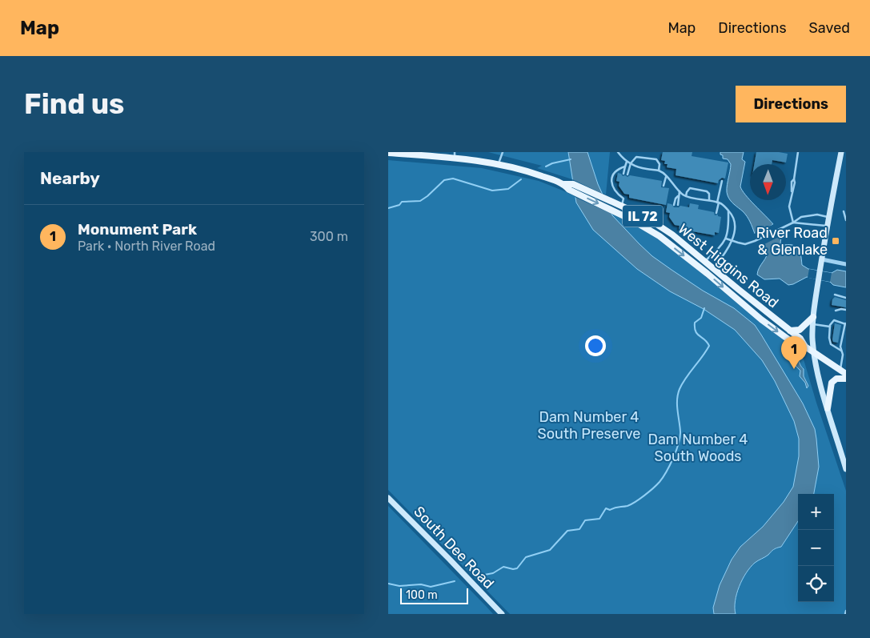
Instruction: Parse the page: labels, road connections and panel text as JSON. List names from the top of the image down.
{
  "streets": {
    "main road": ["IL 72", "West Higgins Road", "South Dee Road"]
  },
  "parks": ["Dam Number 4 South Preserve", "Dam Number 4 South Woods"],
  "places": {
    "transit": ["River Road & Glenlake"]
  },
  "scale_bar": "100 m",
  "north": "bottom",
  "page": {
    "header": "Map",
    "nav": ["Map", "Directions", "Saved"],
    "buttons": "Directions",
    "title": "Find us",
    "heading": "Nearby",
    "list": [
      {
        "mark": "1",
        "name": "Monument Park",
        "note": "Park · North River Road",
        "value": "300 m"
      }
    ],
    "pins": "1",
    "map_buttons": ["+", "−"],
    "scale": "100 m"
  }
}
